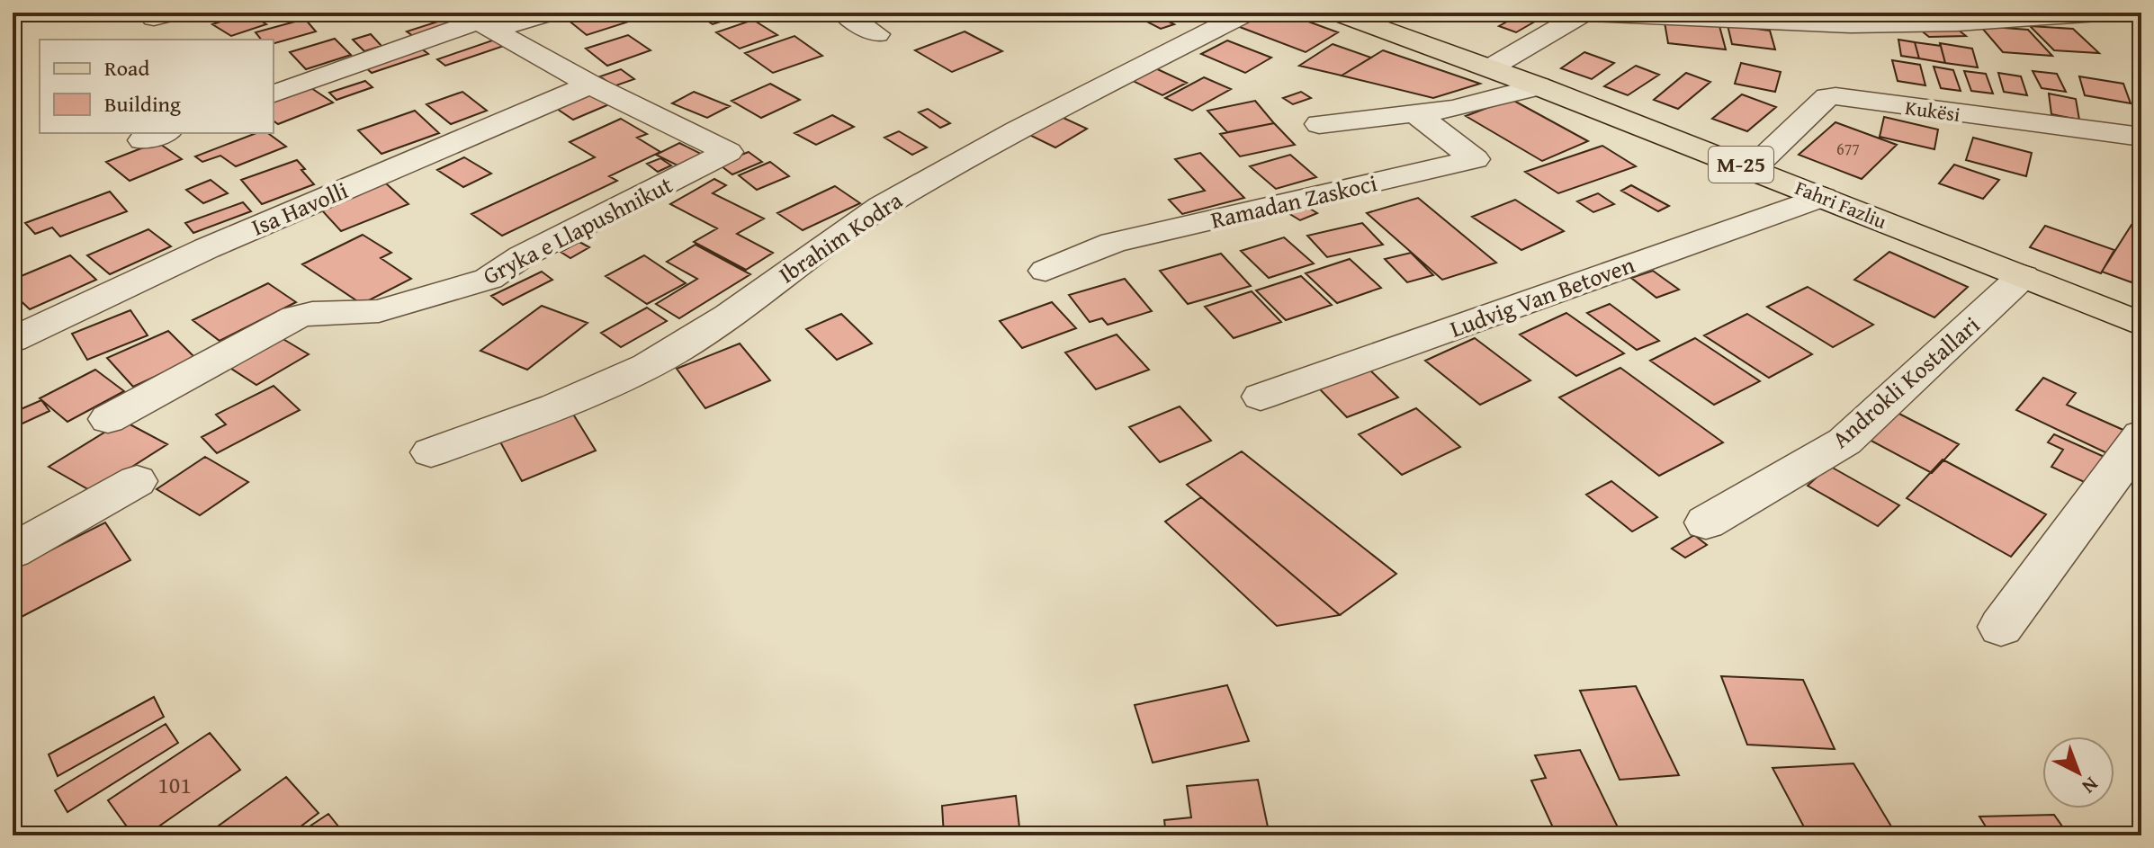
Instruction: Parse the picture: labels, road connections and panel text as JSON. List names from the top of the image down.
{
  "streets": {
    "main road": ["M-25", "Fahri Fazliu"],
    "street": [
      "Kukësi",
      "Ramadan Zaskoci",
      "Isa Havolli",
      "Gryka e Llapushnikut",
      "Ibrahim Kodra",
      "Ludvig Van Betoven",
      "Androkli Kostallari"
    ]
  },
  "crossings": [
    ["Kukësi", "Fahri Fazliu"],
    ["Fahri Fazliu", "Ludvig Van Betoven"],
    ["Fahri Fazliu", "Androkli Kostallari"],
    ["Isa Havolli", "Gryka e Llapushnikut"]
  ],
  "house_numbers": ["677", "101"],
  "legend": ["Road", "Building"],
  "north": "bottom right"
}
